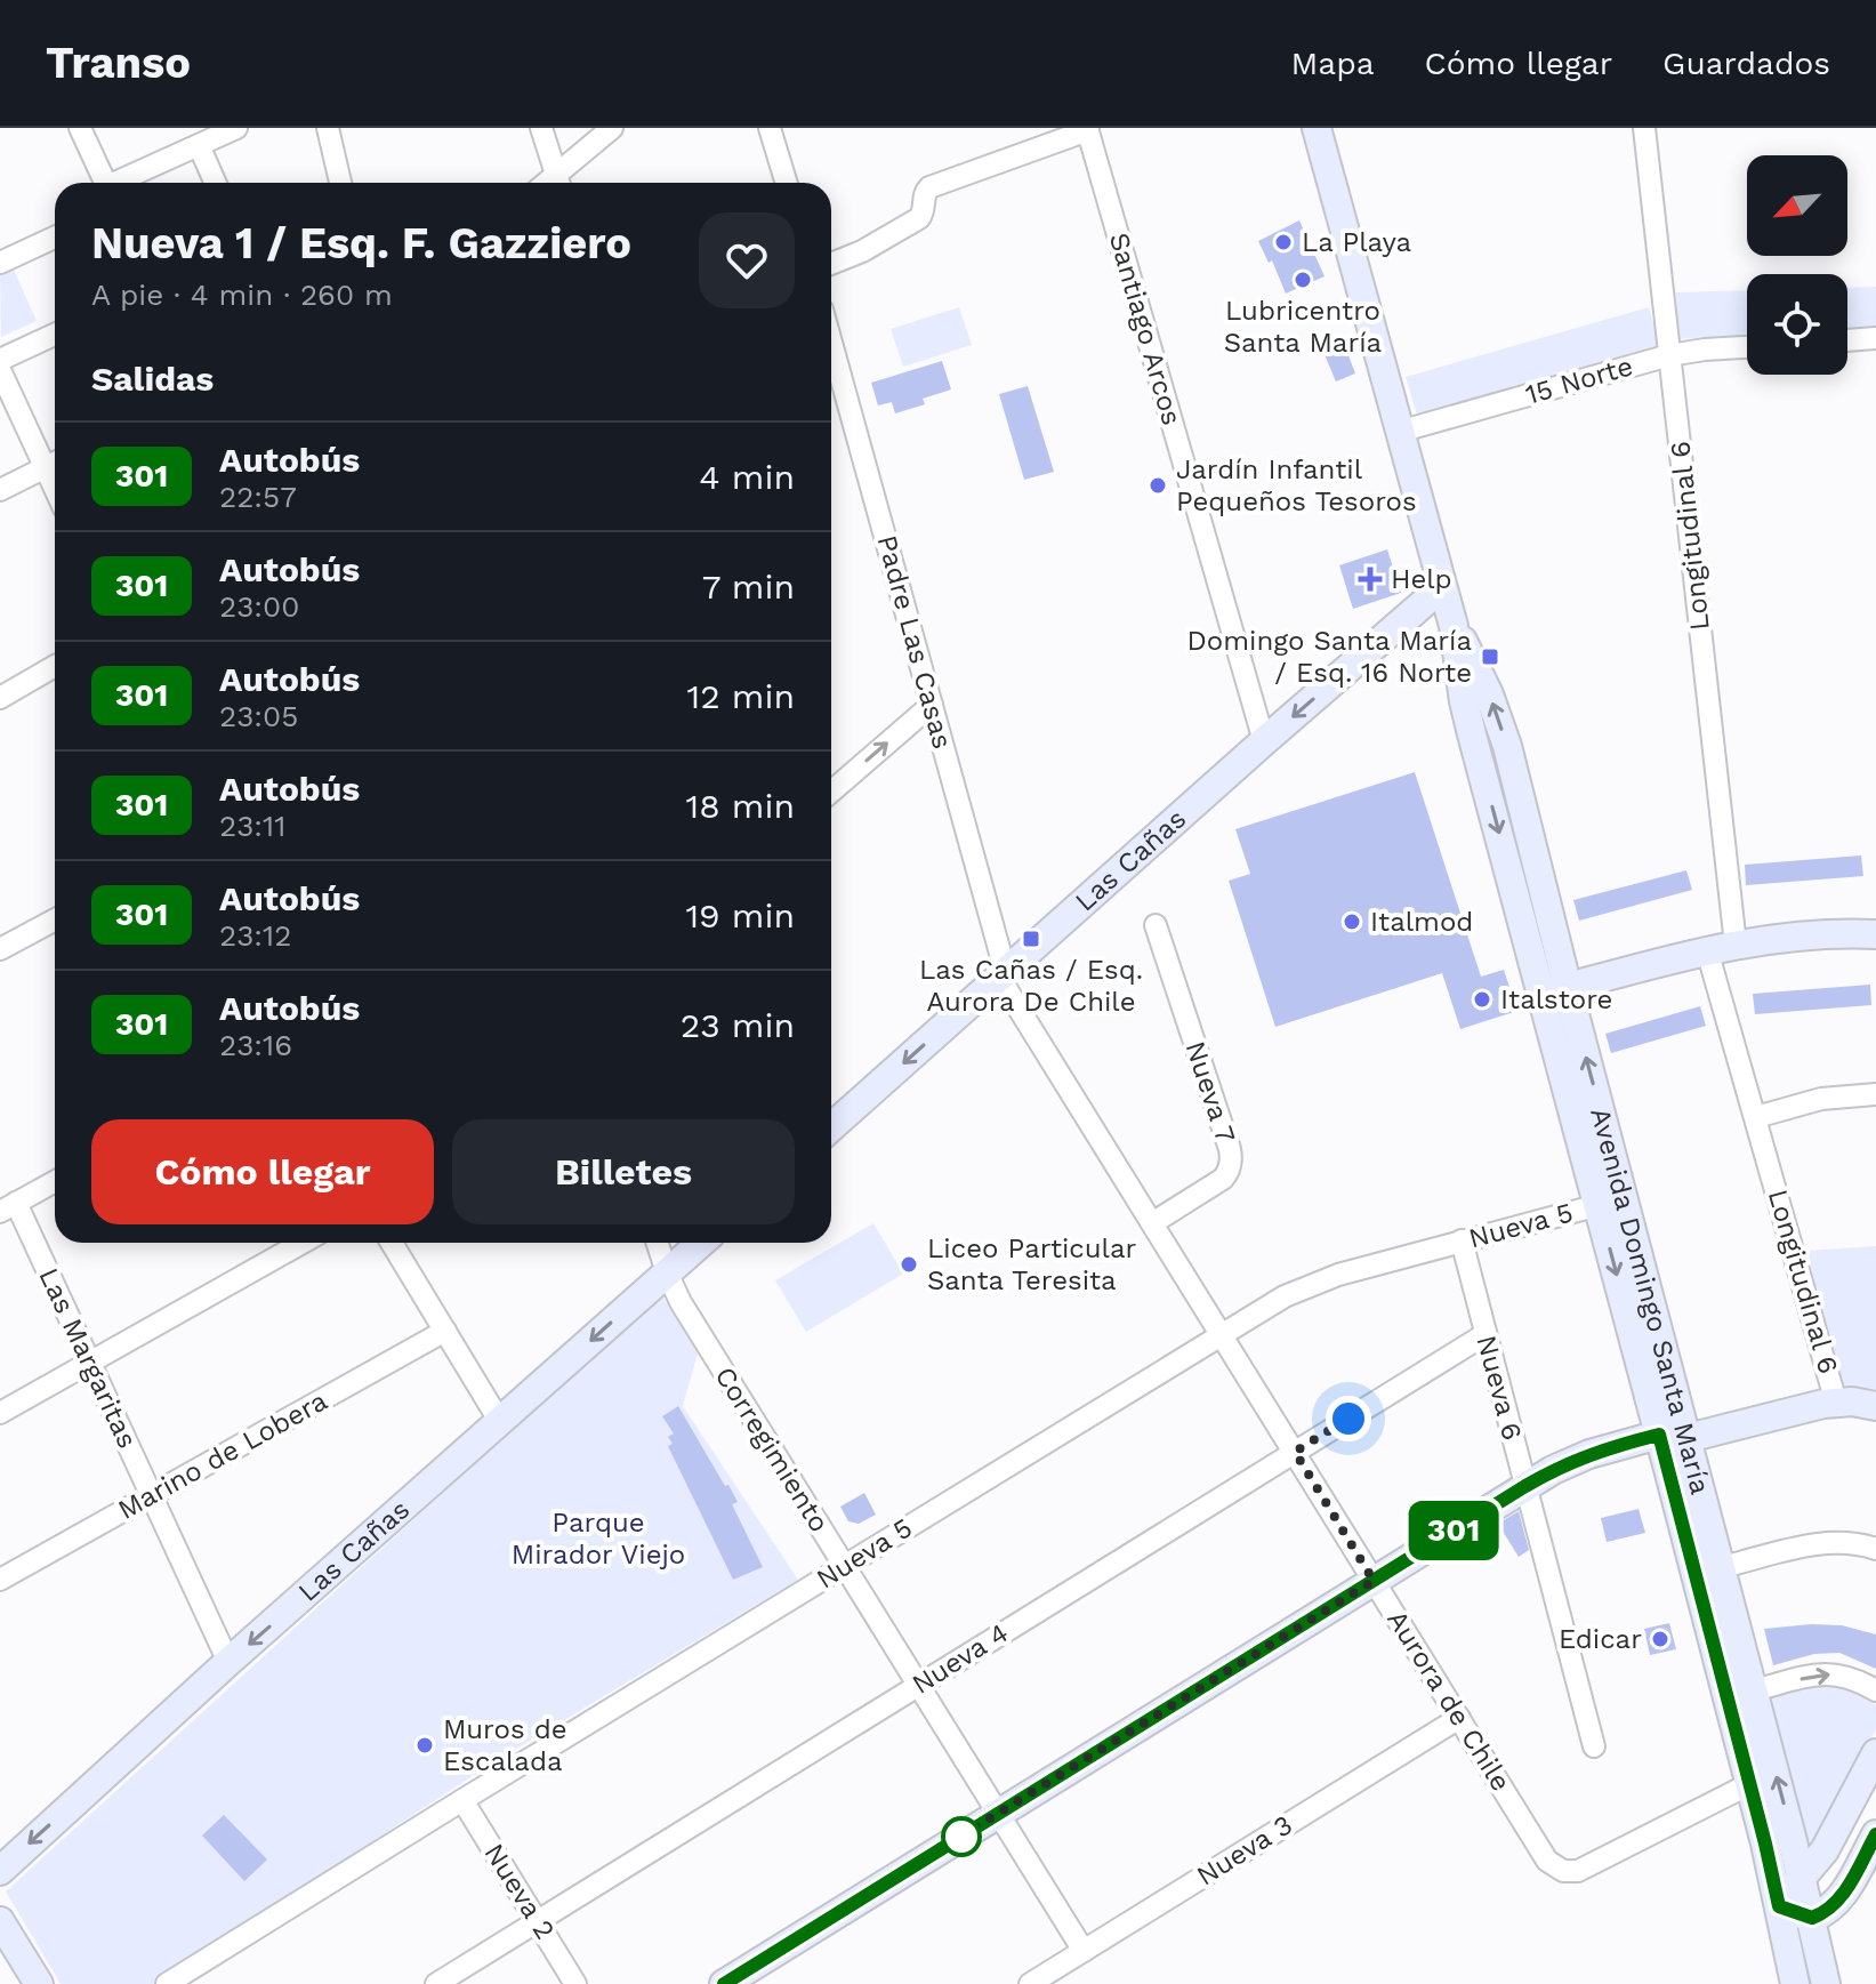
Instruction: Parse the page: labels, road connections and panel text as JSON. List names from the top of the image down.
{
  "streets": {
    "street": [
      "Santiago Arcos",
      "15 Norte",
      "Longitudinal 6",
      "Padre Las Casas",
      "Las Cañas",
      "Nueva 7",
      "Nueva 5",
      "Avenida Domingo Santa María",
      "Las Margaritas",
      "Nueva 6",
      "Corregimiento",
      "Marino de Lobera",
      "Nueva 4",
      "Aurora de Chile",
      "Nueva 3",
      "Nueva 2"
    ]
  },
  "crossings": [
    ["Santiago Arcos", "Las Cañas"],
    ["15 Norte", "Longitudinal 6"],
    ["15 Norte", "Avenida Domingo Santa María"],
    ["Padre Las Casas", "Las Cañas"],
    ["Padre Las Casas", "Aurora de Chile"],
    ["Las Cañas", "Avenida Domingo Santa María"],
    ["Las Cañas", "Las Margaritas"],
    ["Las Cañas", "Corregimiento"],
    ["Las Cañas", "Aurora de Chile"],
    ["Nueva 7", "Aurora de Chile"],
    ["Nueva 5", "Avenida Domingo Santa María"],
    ["Nueva 5", "Nueva 6"],
    ["Nueva 5", "Corregimiento"],
    ["Nueva 5", "Aurora de Chile"],
    ["Nueva 5", "Nueva 2"],
    ["Avenida Domingo Santa María", "Aurora de Chile"],
    ["Las Margaritas", "Marino de Lobera"],
    ["Nueva 6", "Nueva 4"],
    ["Corregimiento", "Nueva 4"],
    ["Corregimiento", "Nueva 3"],
    ["Nueva 4", "Aurora de Chile"],
    ["Nueva 4", "Nueva 2"],
    ["Aurora de Chile", "Nueva 3"]
  ],
  "one_way": ["Las Cañas"],
  "parks": ["Parque Mirador Viejo"],
  "places": {
    "other": [
      "La Playa",
      "Lubricentro Santa María",
      "Jardín Infantil Pequeños Tesoros",
      "Italmod",
      "Italstore",
      "Liceo Particular Santa Teresita",
      "Edicar",
      "Muros de Escalada"
    ],
    "health": ["Help"],
    "transit": ["Domingo Santa María / Esq. 16 Norte", "Las Cañas / Esq. Aurora De Chile"]
  },
  "lines": ["bus line 301"],
  "north": "bottom left",
  "page": {
    "header": "Transo",
    "nav": ["Mapa", "Cómo llegar", "Guardados"],
    "on_map": "301",
    "heading": [
      ["Nueva 1 / Esq. F. Gazziero", "A pie · 4 min · 260 m"],
      "Salidas"
    ],
    "list": [
      {
        "mark": "301",
        "name": "Autobús",
        "note": "22:57",
        "value": "4 min"
      },
      {
        "mark": "301",
        "name": "Autobús",
        "note": "23:00",
        "value": "7 min"
      },
      {
        "mark": "301",
        "name": "Autobús",
        "note": "23:05",
        "value": "12 min"
      },
      {
        "mark": "301",
        "name": "Autobús",
        "note": "23:11",
        "value": "18 min"
      },
      {
        "mark": "301",
        "name": "Autobús",
        "note": "23:12",
        "value": "19 min"
      },
      {
        "mark": "301",
        "name": "Autobús",
        "note": "23:16",
        "value": "23 min"
      }
    ],
    "buttons": ["Cómo llegar", "Billetes"]
  }
}
